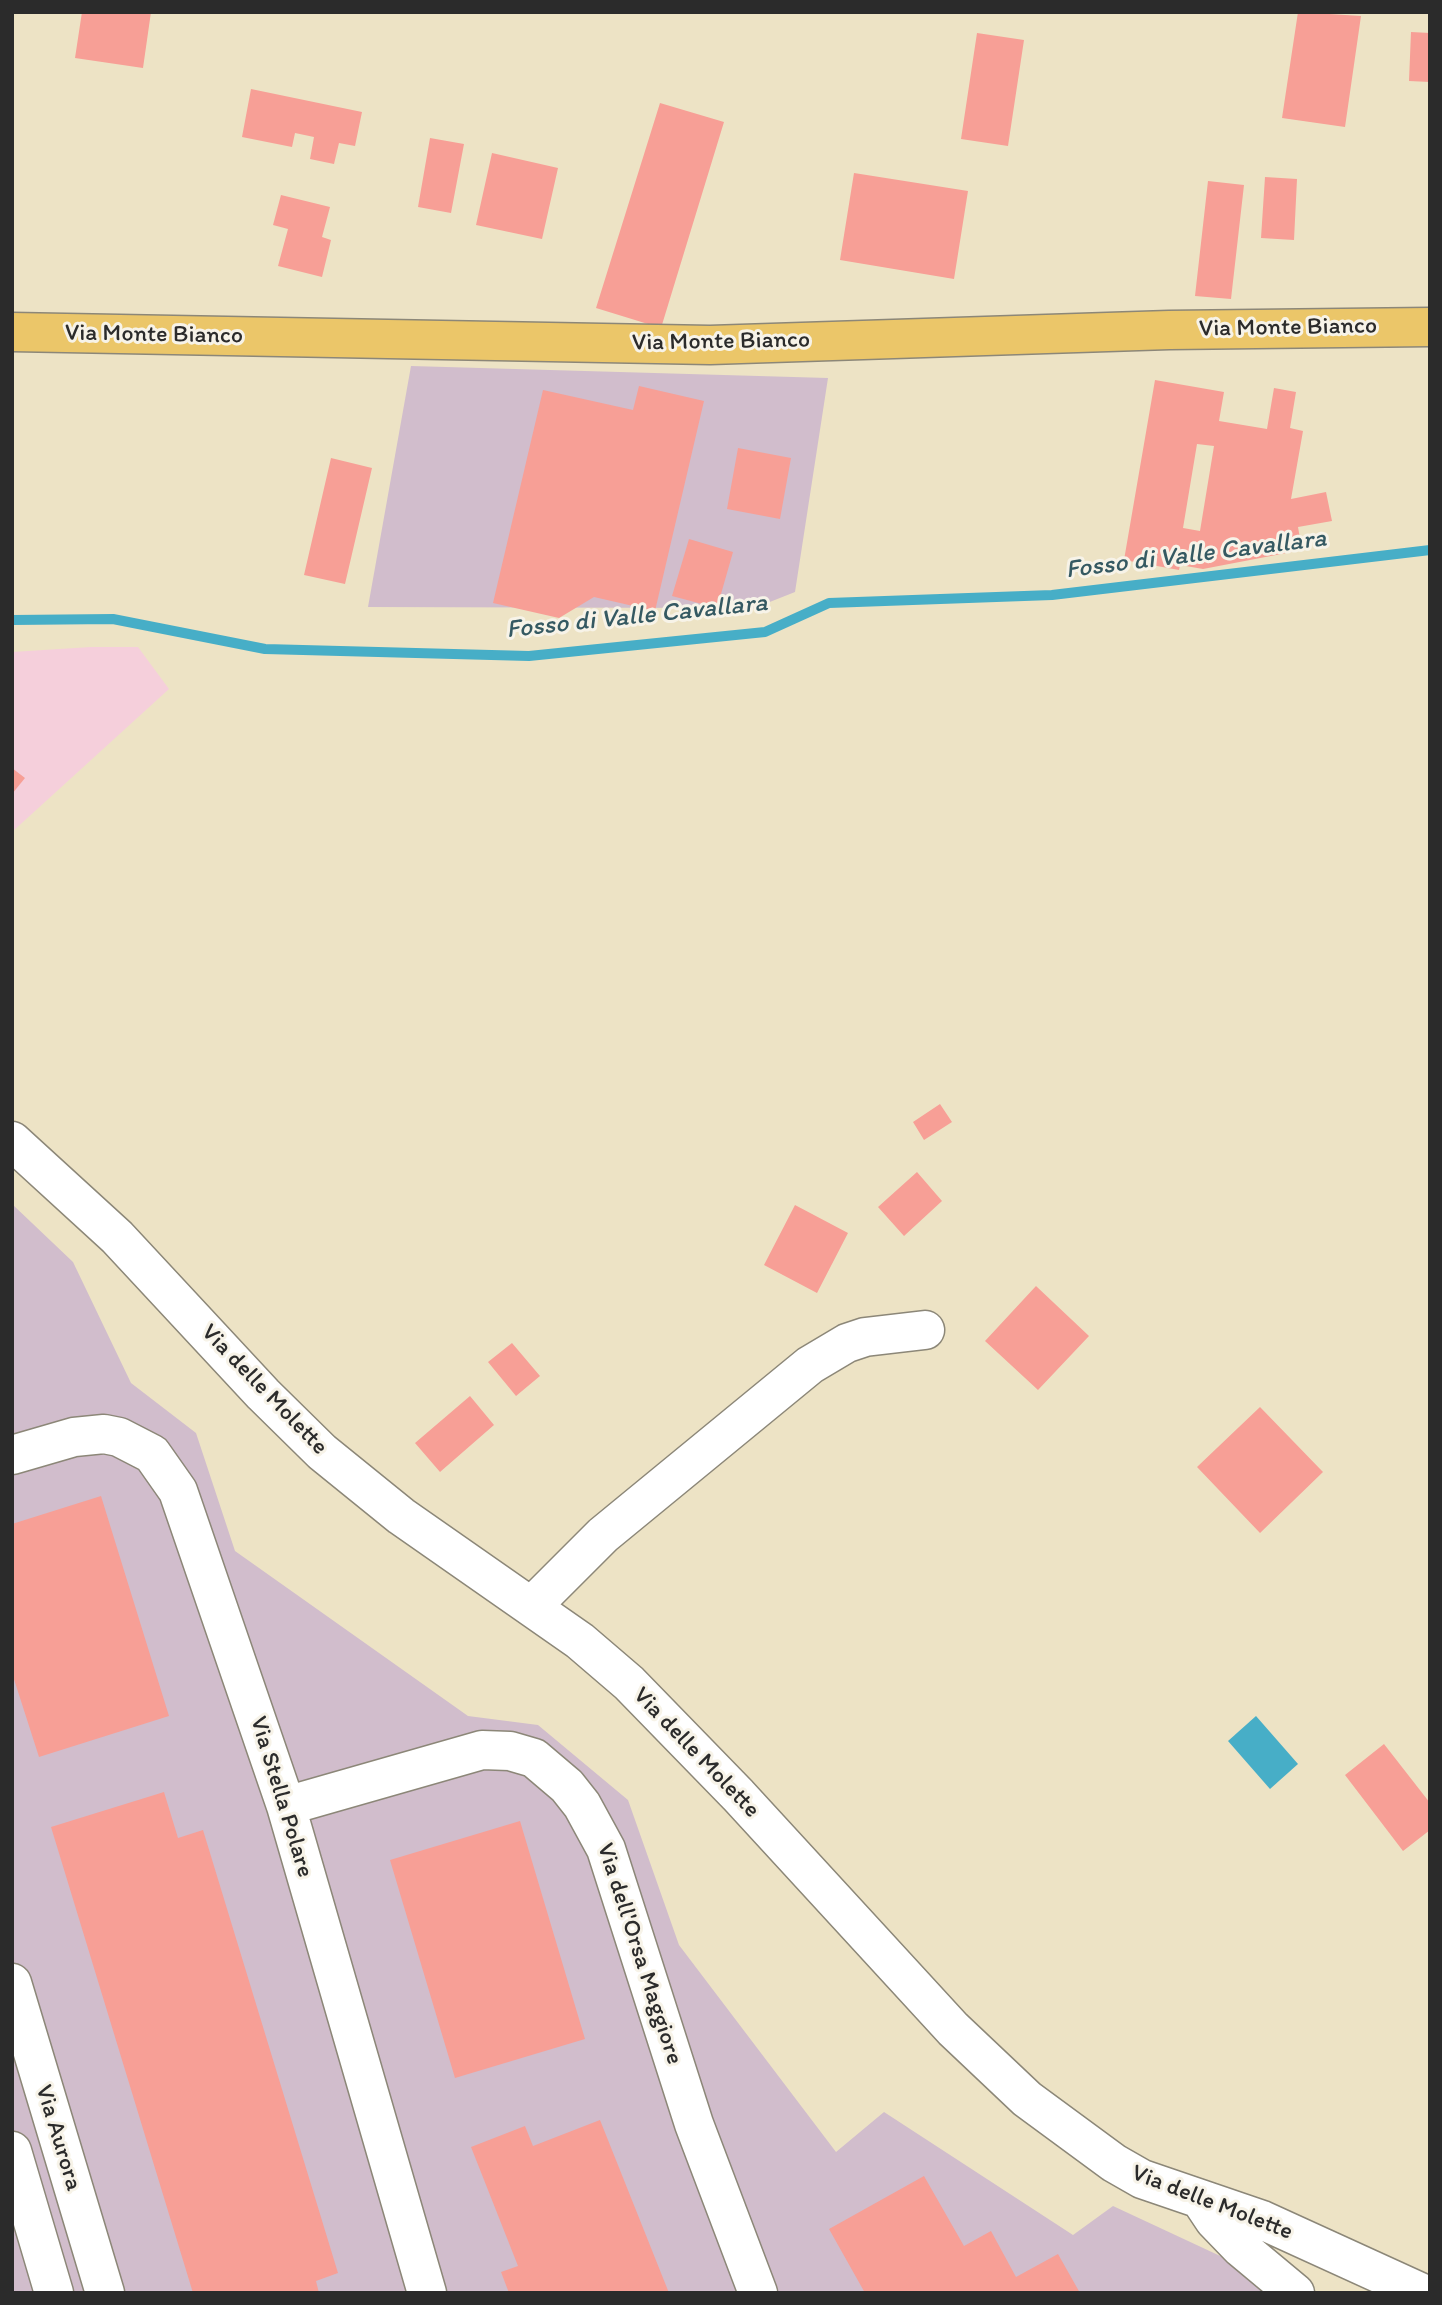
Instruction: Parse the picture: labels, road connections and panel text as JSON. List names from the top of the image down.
{
  "streets": {
    "main road": ["Via Monte Bianco"],
    "street": [
      "Via delle Molette",
      "Via Stella Polare",
      "Via dell'Orsa Maggiore",
      "Via Aurora"
    ]
  },
  "crossings": [
    ["Via Stella Polare", "Via dell'Orsa Maggiore"]
  ],
  "water": ["Fosso di Valle Cavallara"]
}
